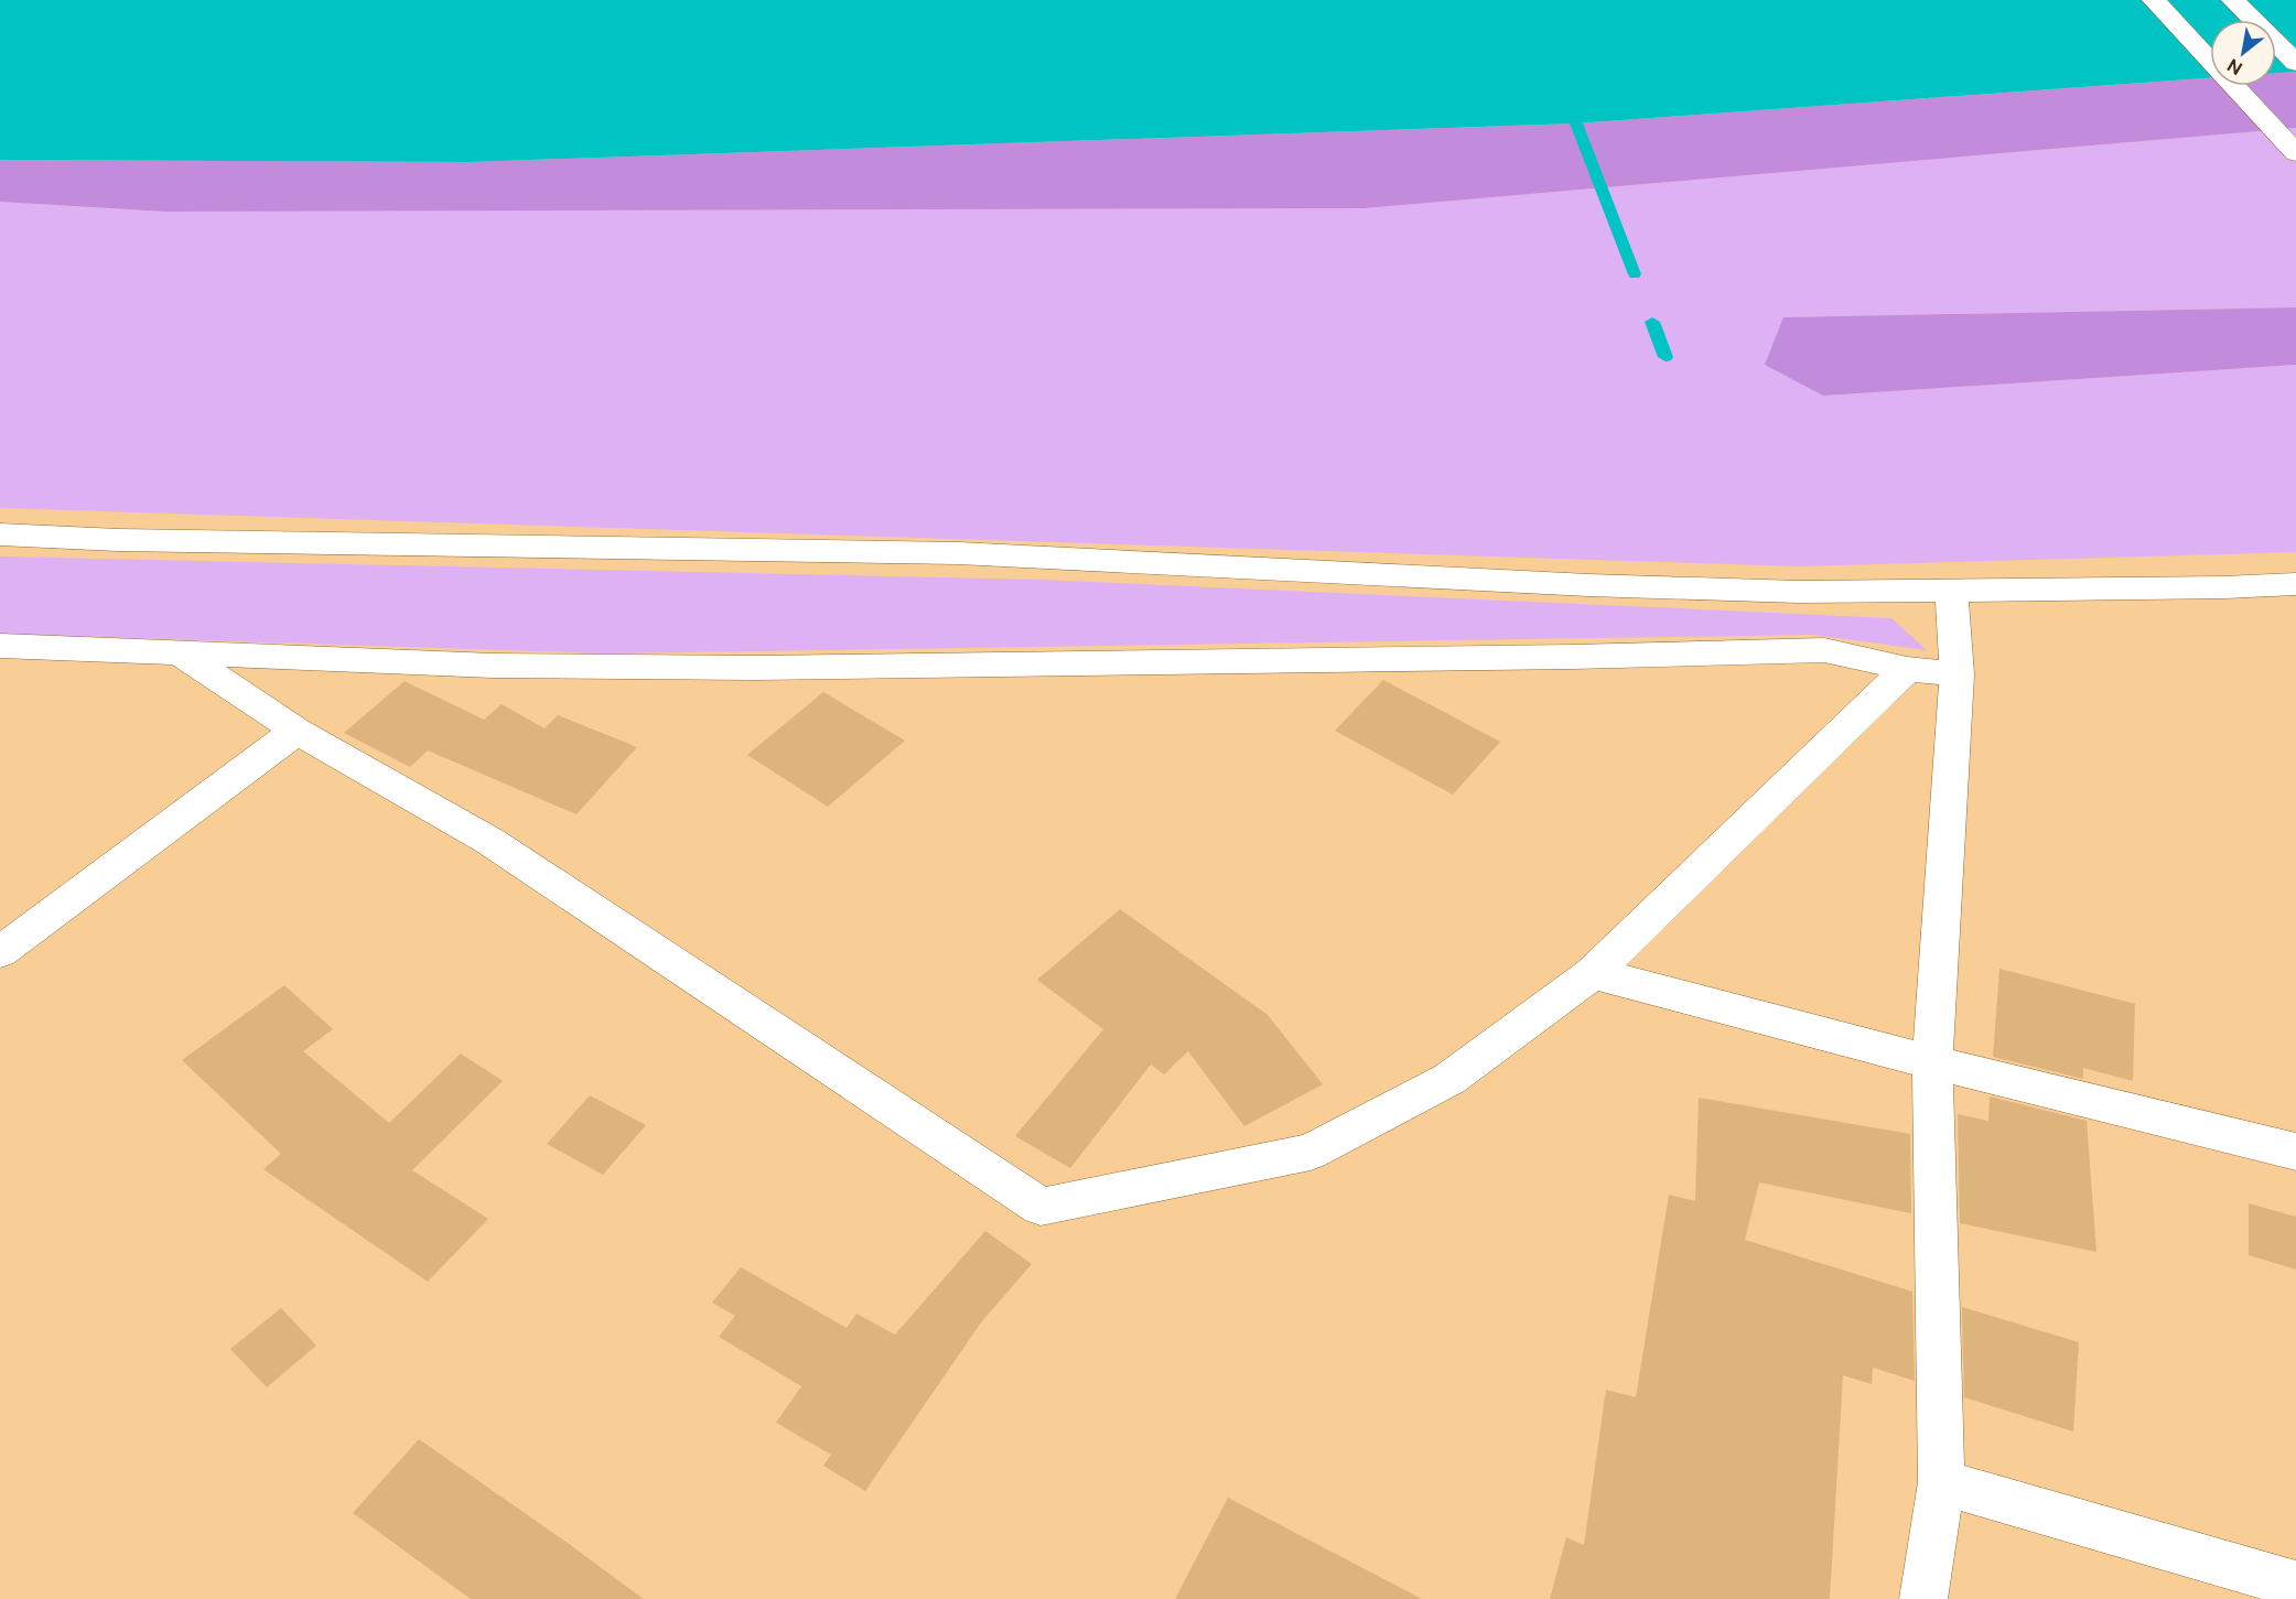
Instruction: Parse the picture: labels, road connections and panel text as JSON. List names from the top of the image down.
{
  "north": "bottom left"
}
